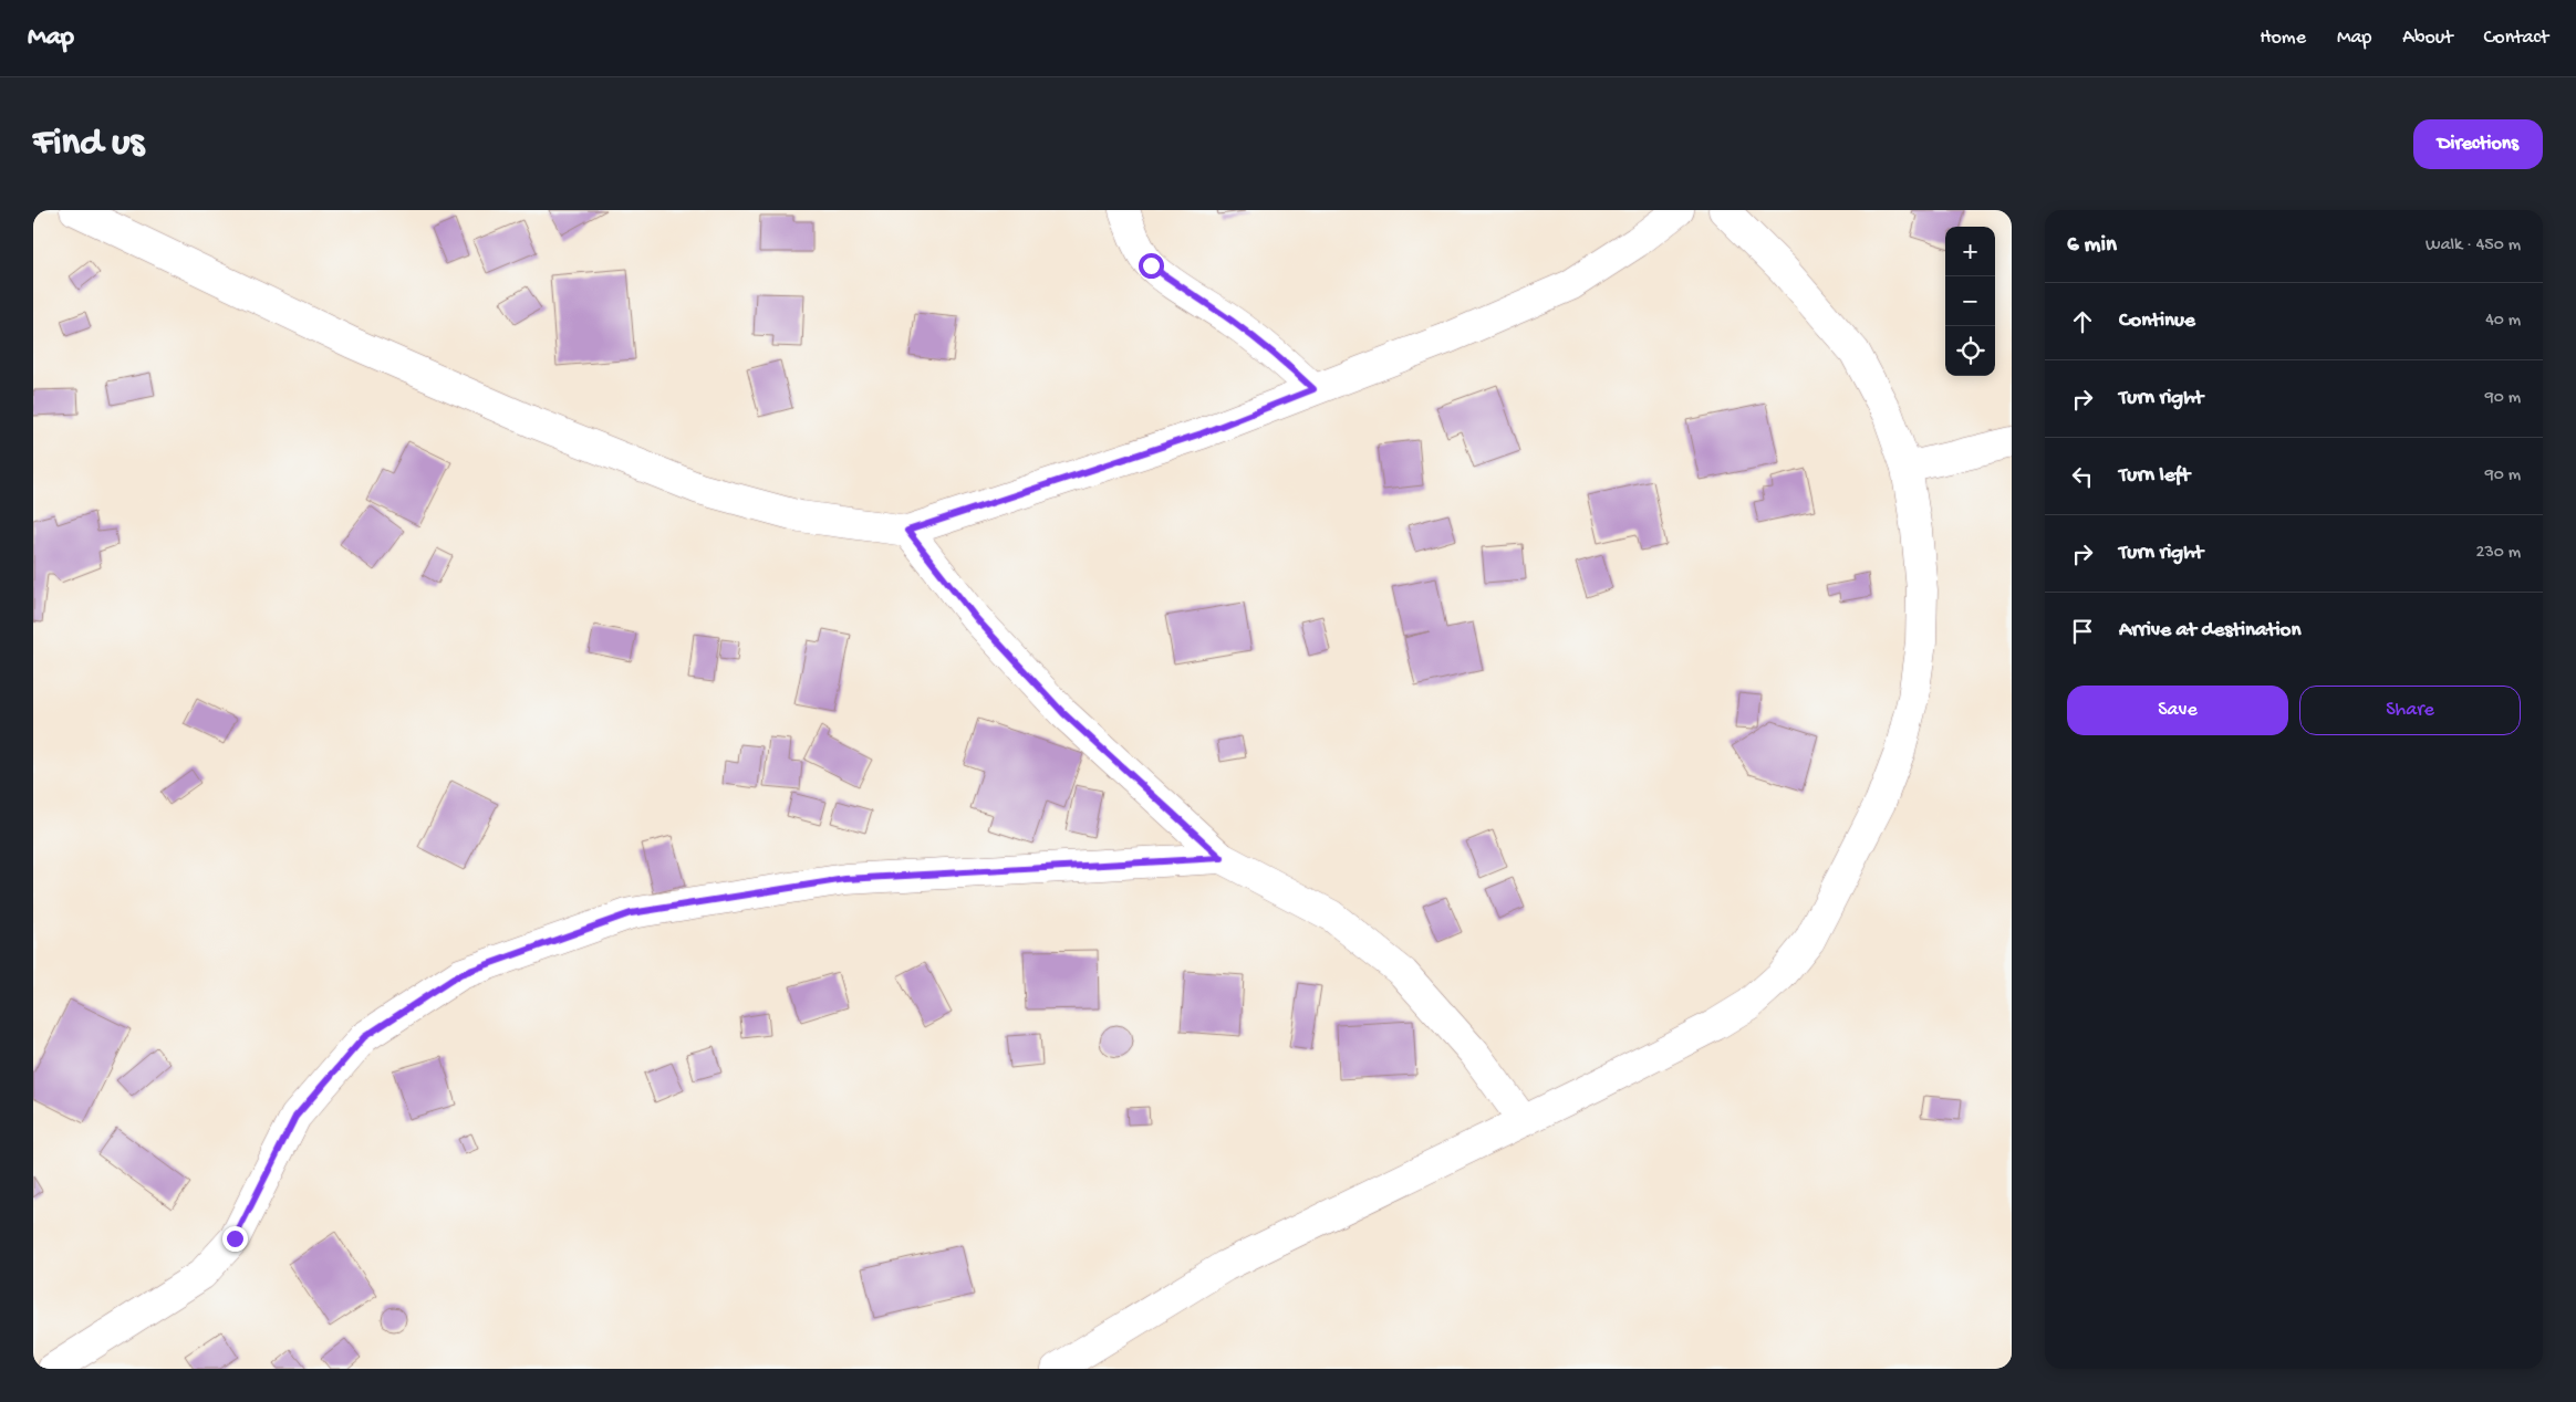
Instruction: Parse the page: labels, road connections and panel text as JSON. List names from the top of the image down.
{
  "page": {
    "header": "Map",
    "nav": [
      "Home",
      "Map",
      "About",
      "Contact"
    ],
    "buttons": [
      "Directions",
      ["Save", "Share"]
    ],
    "title": "Find us",
    "heading": ["6 min", "Walk · 450 m"],
    "map_buttons": ["+", "−"],
    "list": [
      ["Continue", "40 m"],
      ["Turn right", "90 m"],
      ["Turn left", "90 m"],
      ["Turn right", "230 m"],
      "Arrive at destination"
    ]
  }
}
